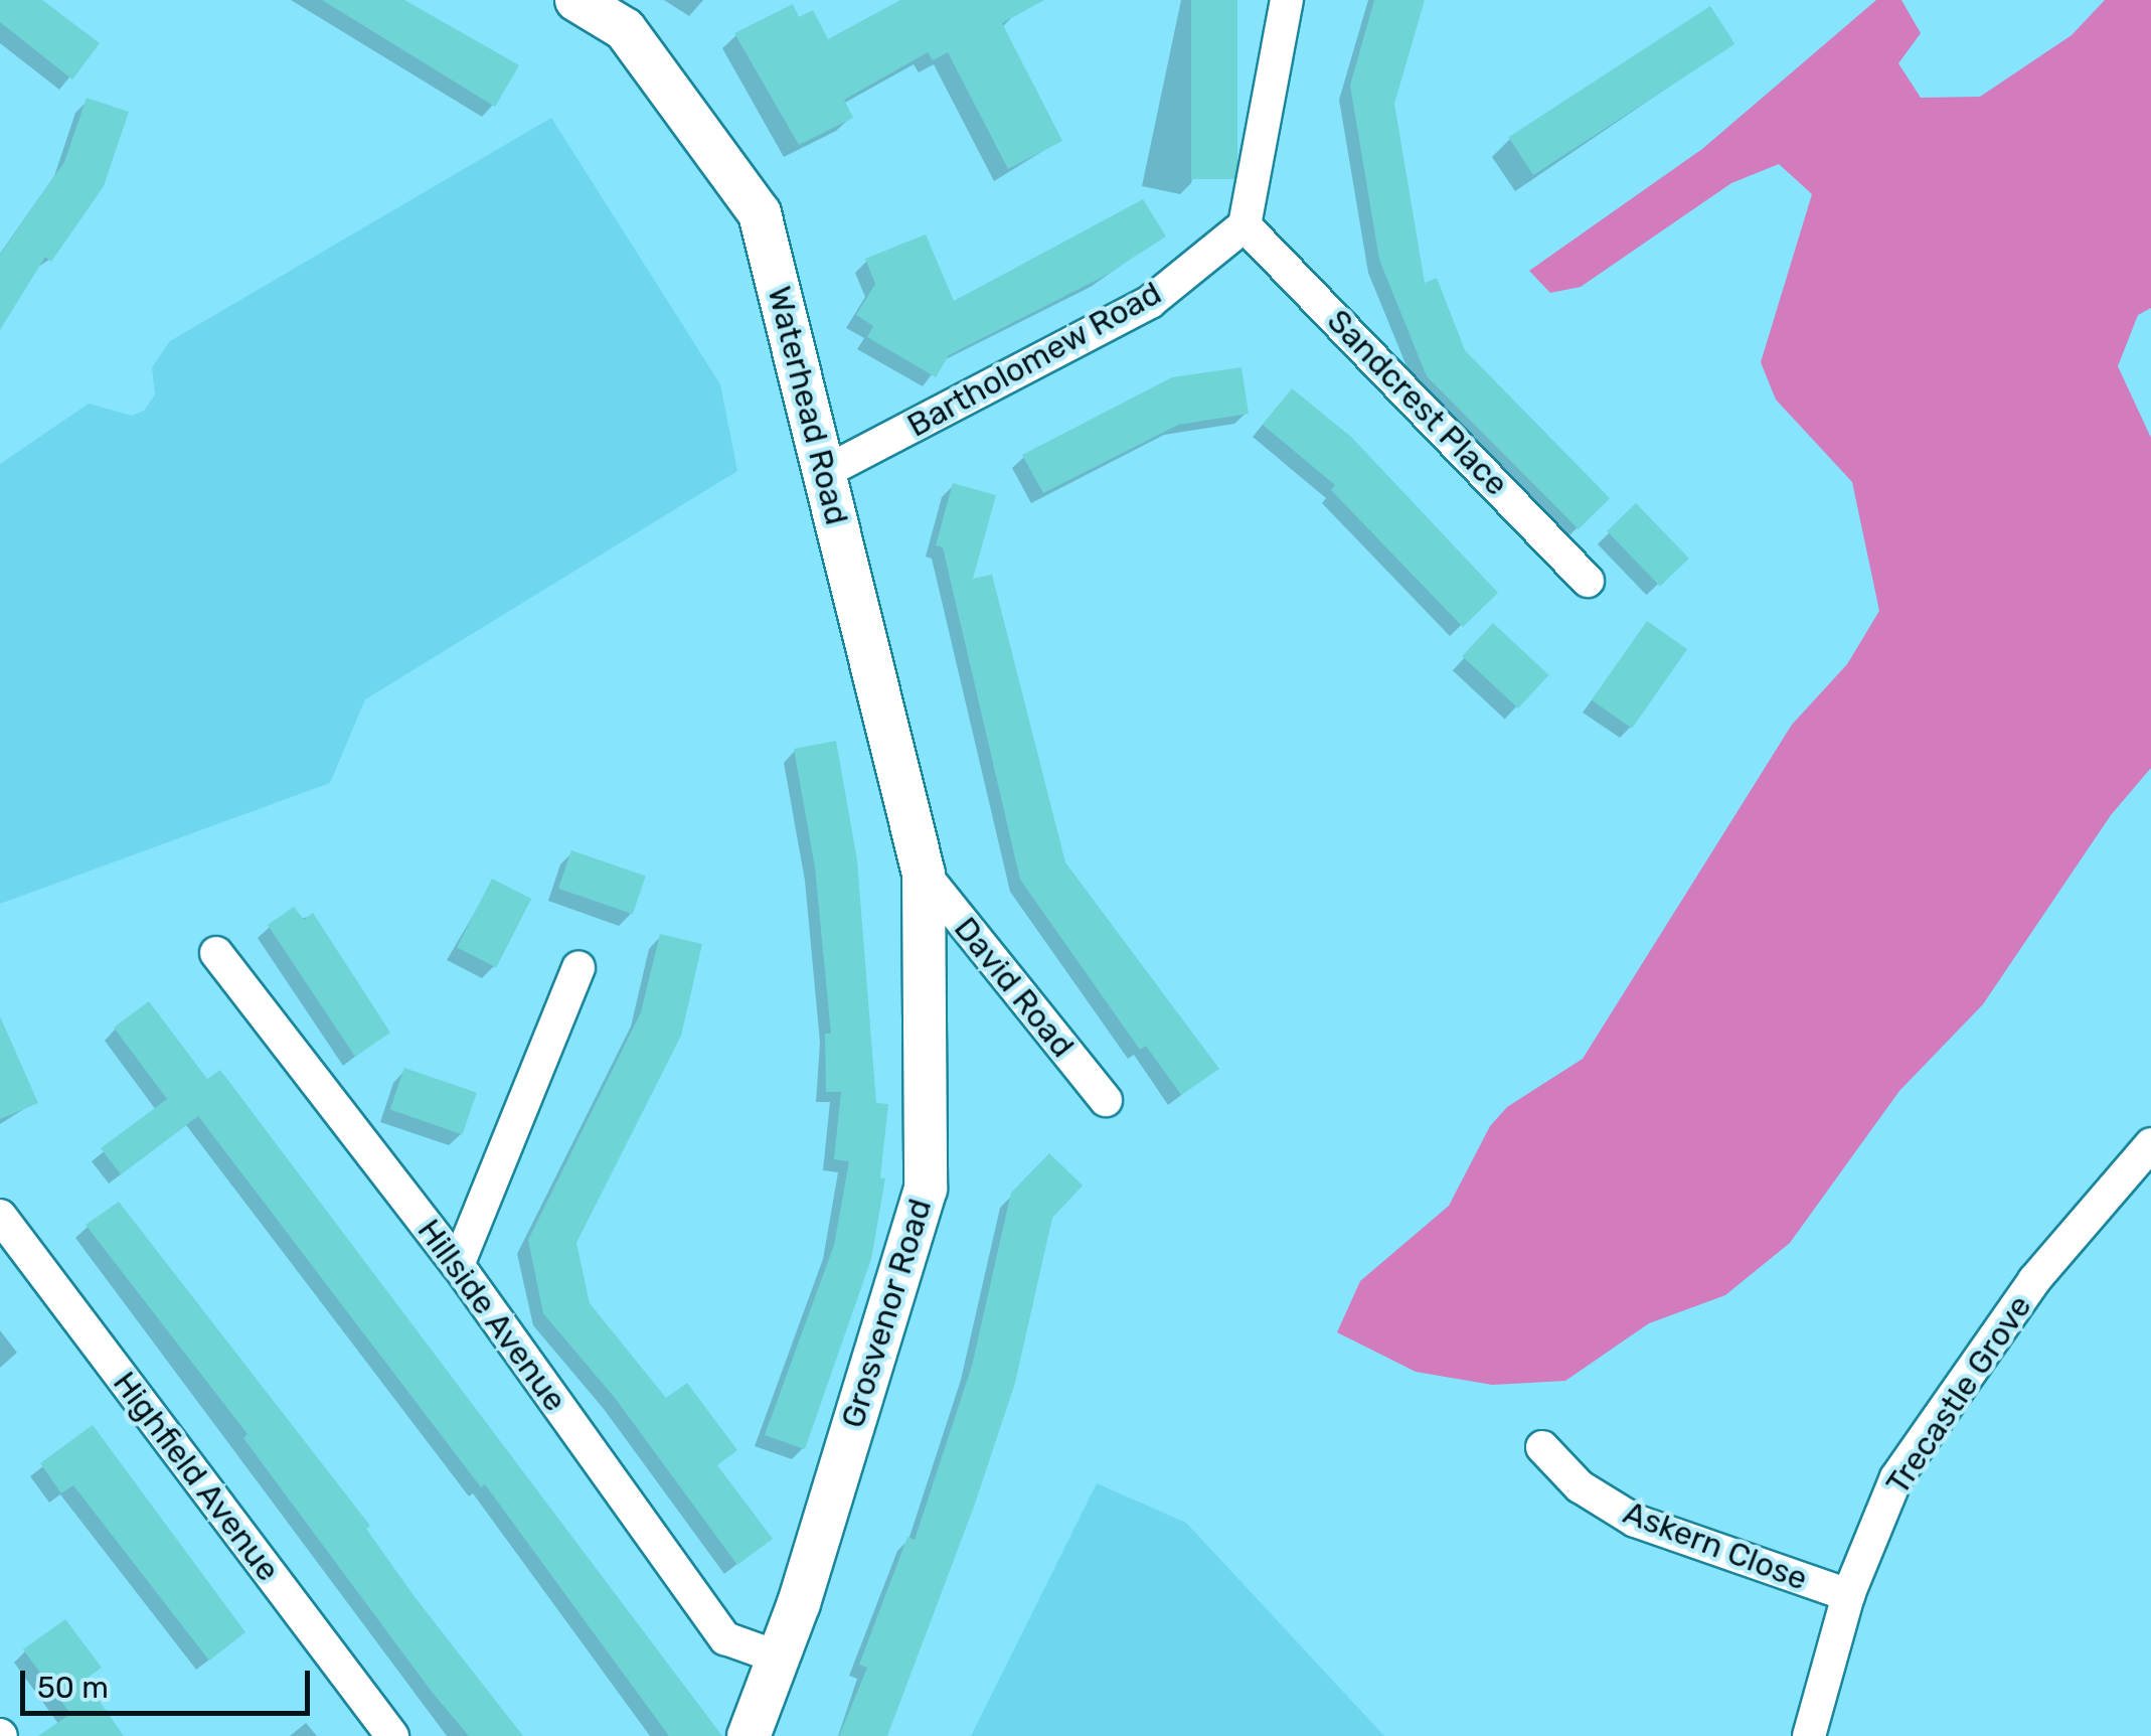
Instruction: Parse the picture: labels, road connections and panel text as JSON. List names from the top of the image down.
{
  "streets": {
    "street": [
      "Bartholomew Road",
      "Sandcrest Place",
      "Waterhead Road",
      "David Road",
      "Grosvenor Road",
      "Hillside Avenue",
      "Trecastle Grove",
      "Highfield Avenue",
      "Askern Close"
    ]
  },
  "crossings": [
    ["Bartholomew Road", "Sandcrest Place"],
    ["Bartholomew Road", "Waterhead Road"],
    ["Waterhead Road", "David Road"],
    ["Waterhead Road", "Grosvenor Road"],
    ["David Road", "Grosvenor Road"],
    ["Grosvenor Road", "Hillside Avenue"],
    ["Trecastle Grove", "Askern Close"]
  ],
  "scale_bar": "50 m"
}
